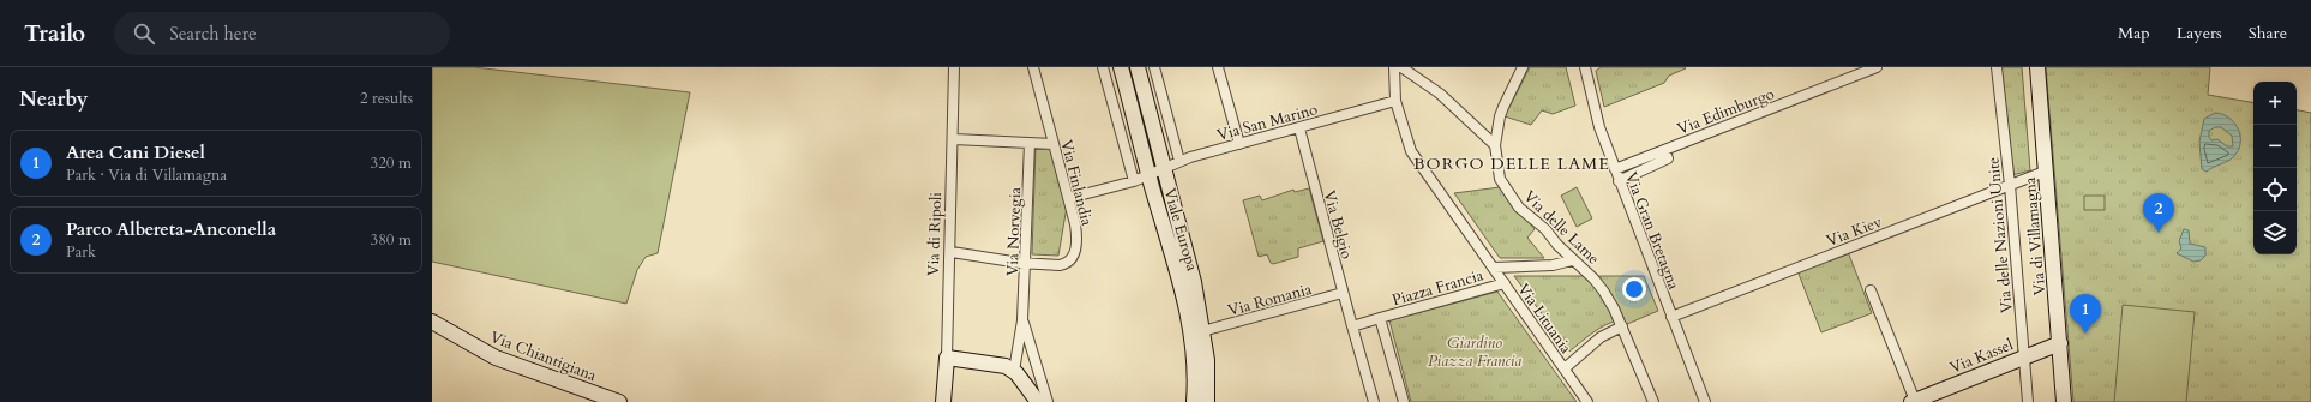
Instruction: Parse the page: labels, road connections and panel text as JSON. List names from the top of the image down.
{
  "streets": {
    "main road": [
      "Viale Europa",
      "Via di Ripoli",
      "Via di Villamagna",
      "Via Chiantigiana",
      "Via Kassel"
    ],
    "street": [
      "Via Edimburgo",
      "Via San Marino",
      "Via Finlandia",
      "Via Belgio",
      "Via delle Lame",
      "Via Gran Bretagna",
      "Via Kiev",
      "Via Norvegia",
      "Via delle Nazioni Unite",
      "Piazza Francia",
      "Via Romania",
      "Via Lituania"
    ]
  },
  "crossings": [
    ["Via Edimburgo", "Via Gran Bretagna"],
    ["Via San Marino", "Via Finlandia"],
    ["Via San Marino", "Via Belgio"],
    ["Via San Marino", "Viale Europa"],
    ["Via San Marino", "Via Lituania"],
    ["Via Finlandia", "Via Norvegia"],
    ["Via Finlandia", "Via di Ripoli"],
    ["Via Belgio", "Piazza Francia"],
    ["Via Belgio", "Via Romania"],
    ["Viale Europa", "Via Romania"],
    ["Via Gran Bretagna", "Via Kiev"],
    ["Via Kiev", "Via delle Nazioni Unite"],
    ["Via Kiev", "Via di Villamagna"],
    ["Via delle Nazioni Unite", "Via Kassel"],
    ["Via di Villamagna", "Via Kassel"],
    ["Piazza Francia", "Via Lituania"]
  ],
  "districts": ["BORGO DELLE LAME"],
  "parks": ["Giardino Piazza Francia"],
  "page": {
    "header": "Trailo",
    "search": "Search here",
    "nav": ["Map", "Layers", "Share"],
    "heading": ["Nearby", "2 results"],
    "map_buttons": ["+", "−"],
    "list": [
      {
        "mark": "1",
        "name": "Area Cani Diesel",
        "note": "Park · Via di Villamagna",
        "value": "320 m"
      },
      {
        "mark": "2",
        "name": "Parco Albereta-Anconella",
        "note": "Park",
        "value": "380 m"
      }
    ],
    "pins": ["2", "1"]
  }
}
